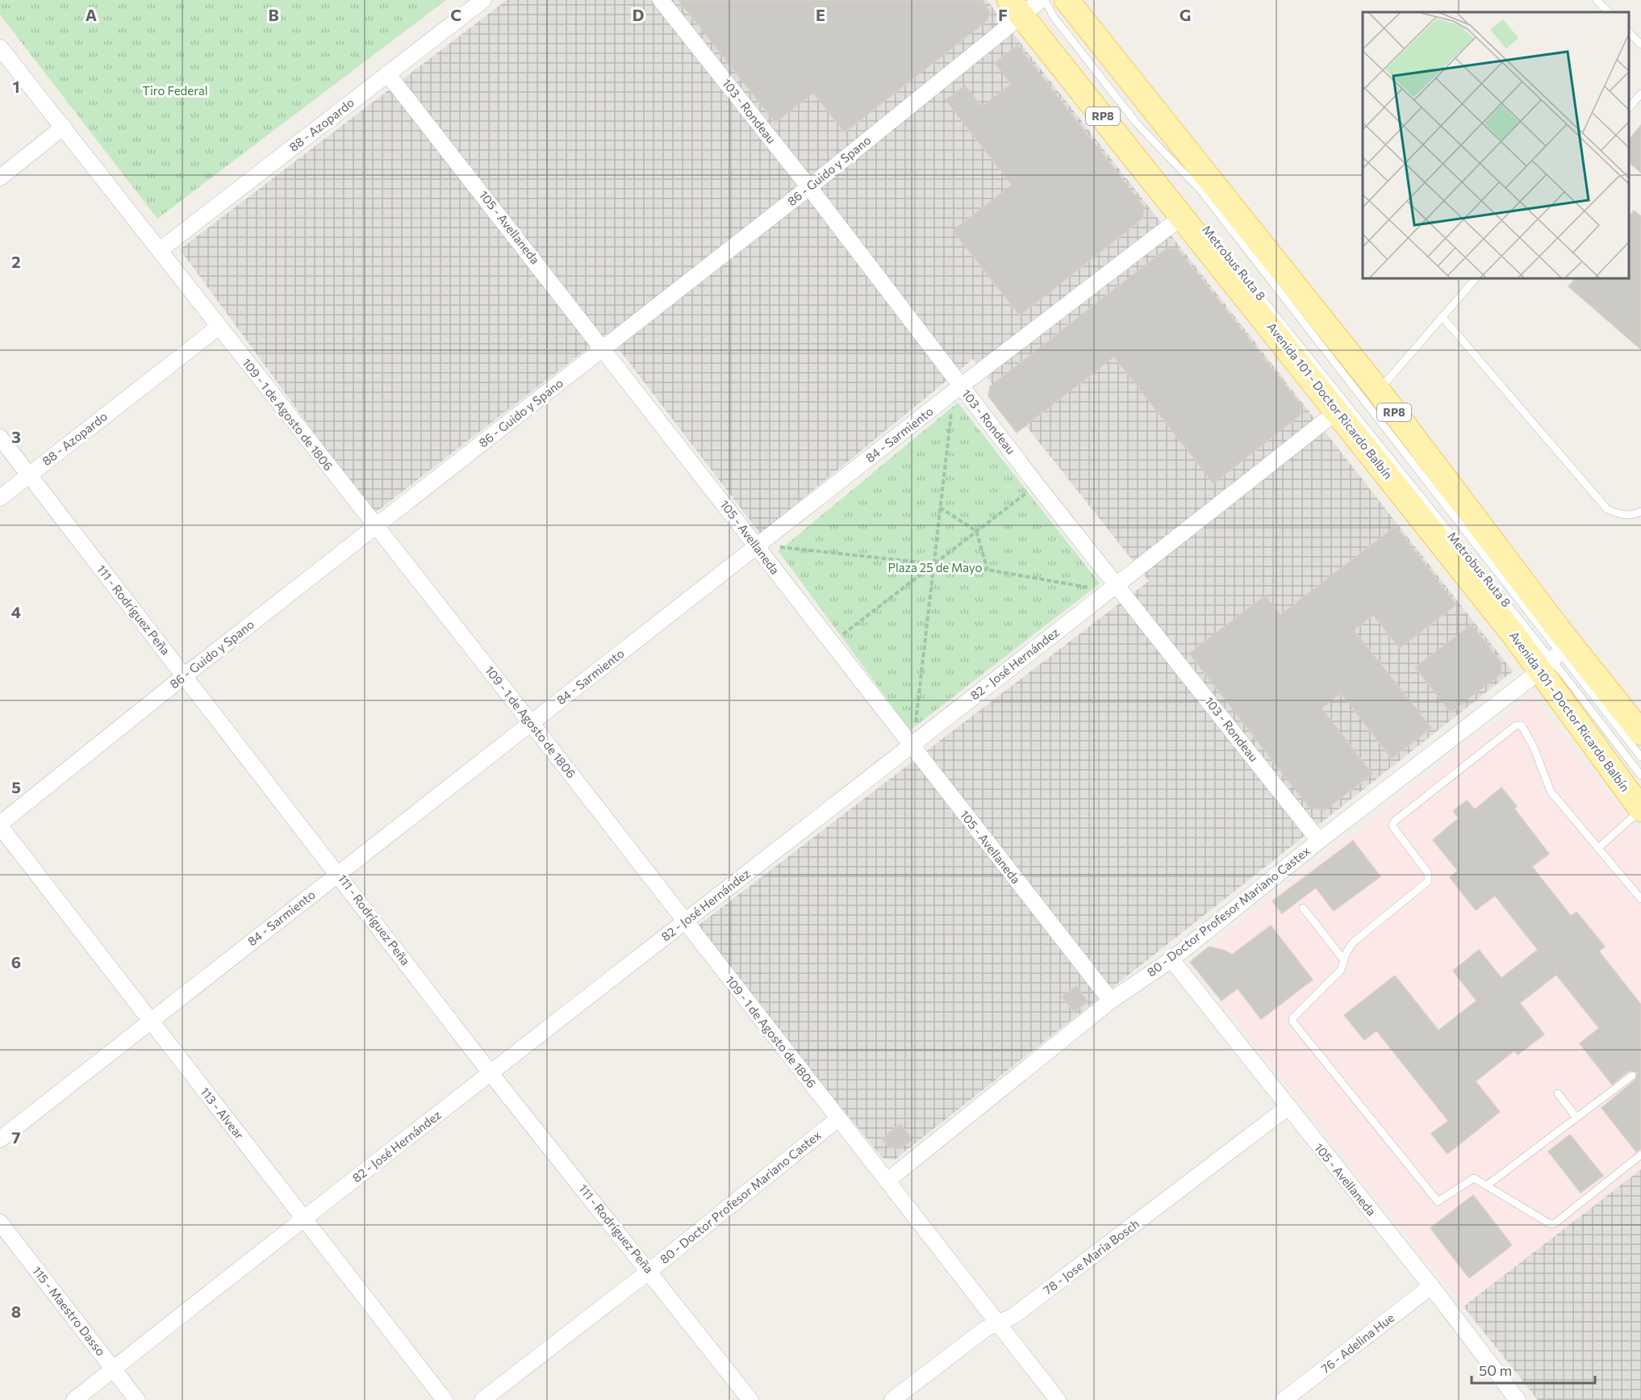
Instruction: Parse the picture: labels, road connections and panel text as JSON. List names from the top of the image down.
{
  "streets": {
    "main road": ["RP8", "Avenida 101 - Doctor Ricardo Balbín"],
    "street": [
      "103 - Rondeau",
      "88 - Azopardo",
      "86 - Guido y Spano",
      "105 - Avellaneda",
      "109 - 1 de Agosto de 1806",
      "84 - Sarmiento",
      "111 - Rodríguez Peña",
      "82 - José Hernández",
      "80 - Doctor Profesor Mariano Castex",
      "113 - Alvear",
      "78 - Jose Maria Bosch",
      "115 - Maestro Dasso",
      "76 - Adelina Hue"
    ],
    "lane": ["Metrobus Ruta 8"]
  },
  "crossings": [
    ["103 - Rondeau", "86 - Guido y Spano"],
    ["103 - Rondeau", "84 - Sarmiento"],
    ["103 - Rondeau", "82 - José Hernández"],
    ["103 - Rondeau", "80 - Doctor Profesor Mariano Castex"],
    ["88 - Azopardo", "105 - Avellaneda"],
    ["88 - Azopardo", "109 - 1 de Agosto de 1806"],
    ["88 - Azopardo", "111 - Rodríguez Peña"],
    ["86 - Guido y Spano", "105 - Avellaneda"],
    ["86 - Guido y Spano", "Metrobus Ruta 8"],
    ["86 - Guido y Spano", "Avenida 101 - Doctor Ricardo Balbín"],
    ["86 - Guido y Spano", "109 - 1 de Agosto de 1806"],
    ["86 - Guido y Spano", "111 - Rodríguez Peña"],
    ["86 - Guido y Spano", "113 - Alvear"],
    ["105 - Avellaneda", "84 - Sarmiento"],
    ["105 - Avellaneda", "82 - José Hernández"],
    ["105 - Avellaneda", "80 - Doctor Profesor Mariano Castex"],
    ["105 - Avellaneda", "78 - Jose Maria Bosch"],
    ["105 - Avellaneda", "76 - Adelina Hue"],
    ["Metrobus Ruta 8", "Avenida 101 - Doctor Ricardo Balbín"],
    ["Metrobus Ruta 8", "80 - Doctor Profesor Mariano Castex"],
    ["Avenida 101 - Doctor Ricardo Balbín", "84 - Sarmiento"],
    ["Avenida 101 - Doctor Ricardo Balbín", "82 - José Hernández"],
    ["Avenida 101 - Doctor Ricardo Balbín", "80 - Doctor Profesor Mariano Castex"],
    ["109 - 1 de Agosto de 1806", "84 - Sarmiento"],
    ["109 - 1 de Agosto de 1806", "82 - José Hernández"],
    ["109 - 1 de Agosto de 1806", "80 - Doctor Profesor Mariano Castex"],
    ["109 - 1 de Agosto de 1806", "78 - Jose Maria Bosch"],
    ["84 - Sarmiento", "111 - Rodríguez Peña"],
    ["84 - Sarmiento", "113 - Alvear"],
    ["111 - Rodríguez Peña", "82 - José Hernández"],
    ["111 - Rodríguez Peña", "80 - Doctor Profesor Mariano Castex"],
    ["82 - José Hernández", "113 - Alvear"],
    ["82 - José Hernández", "115 - Maestro Dasso"]
  ],
  "parks": ["Tiro Federal", "Plaza 25 de Mayo"],
  "scale_bar": "50 m",
  "grid": {
    "columns": [
      "A",
      "B",
      "C",
      "D",
      "E",
      "F",
      "G"
    ],
    "rows": [
      "1",
      "2",
      "3",
      "4",
      "5",
      "6",
      "7",
      "8"
    ]
  }
}
